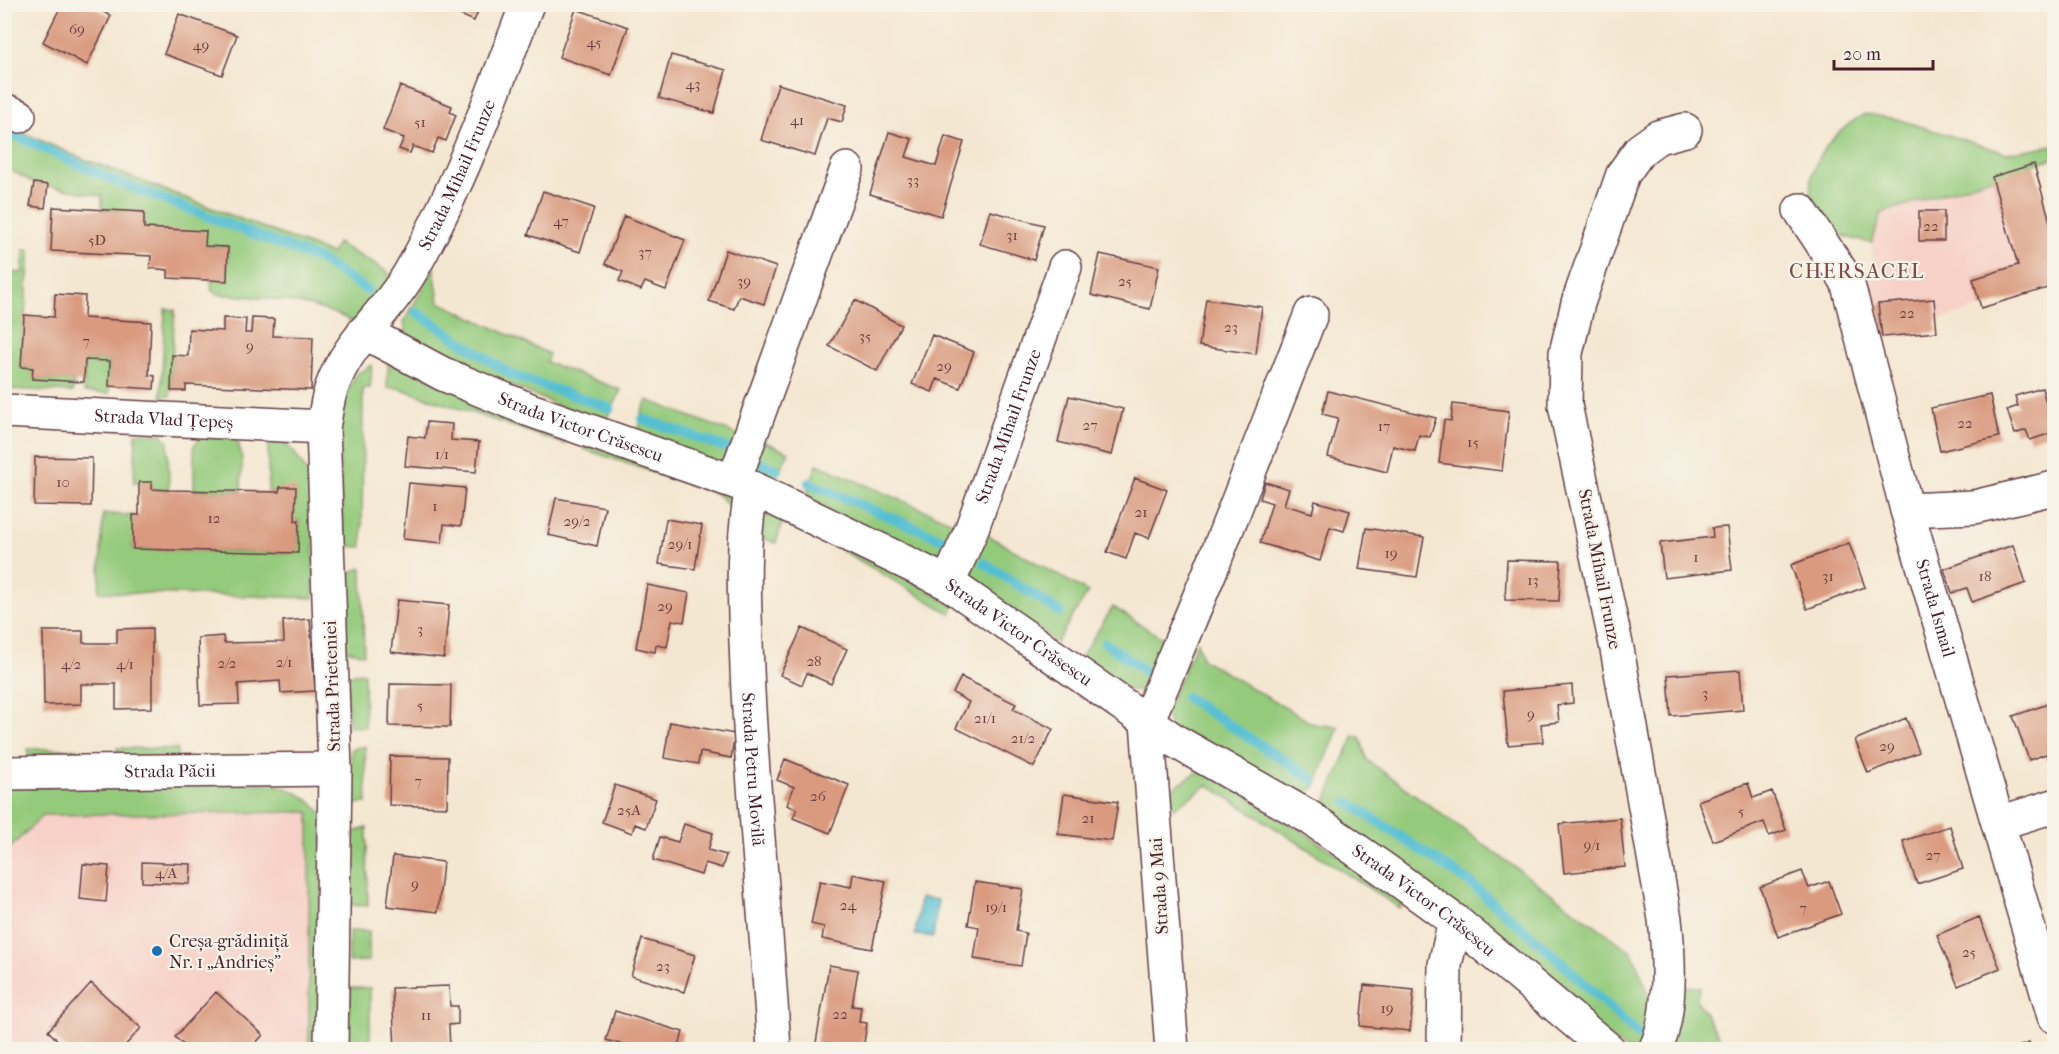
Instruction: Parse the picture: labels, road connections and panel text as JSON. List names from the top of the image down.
{
  "streets": {
    "street": [
      "Strada Mihail Frunze",
      "Strada Vlad Țepeș",
      "Strada Victor Crăsescu",
      "Strada Ismail",
      "Strada Prieteniei",
      "Strada Petru Movilă",
      "Strada Păcii",
      "Strada 9 Mai"
    ]
  },
  "crossings": [
    ["Strada Mihail Frunze", "Strada Victor Crăsescu"],
    ["Strada Mihail Frunze", "Strada Prieteniei"],
    ["Strada Vlad Țepeș", "Strada Prieteniei"],
    ["Strada Victor Crăsescu", "Strada Prieteniei"],
    ["Strada Victor Crăsescu", "Strada Petru Movilă"],
    ["Strada Victor Crăsescu", "Strada 9 Mai"],
    ["Strada Prieteniei", "Strada Păcii"]
  ],
  "districts": ["CHERSACEL"],
  "places": ["Creșa-grădiniță Nr. 1 „Andrieș”"],
  "house_numbers": [
    "69",
    "45",
    "49",
    "43",
    "41",
    "51",
    "33",
    "47",
    "22",
    "31",
    "5D",
    "37",
    "39",
    "25",
    "22",
    "23",
    "35",
    "7",
    "9",
    "29",
    "22",
    "27",
    "17",
    "15",
    "1/1",
    "10",
    "1",
    "21",
    "12",
    "29/2",
    "29/1",
    "19",
    "1",
    "31",
    "18",
    "13",
    "29",
    "3",
    "28",
    "2/1",
    "2/2",
    "4/2",
    "4/1",
    "3",
    "5",
    "9",
    "21/1",
    "21/2",
    "29",
    "7",
    "26",
    "25A",
    "5",
    "21",
    "9/1",
    "27",
    "4/A",
    "9",
    "24",
    "19/1",
    "7",
    "25",
    "23",
    "19",
    "22",
    "11"
  ],
  "scale_bar": "20 m"
}
